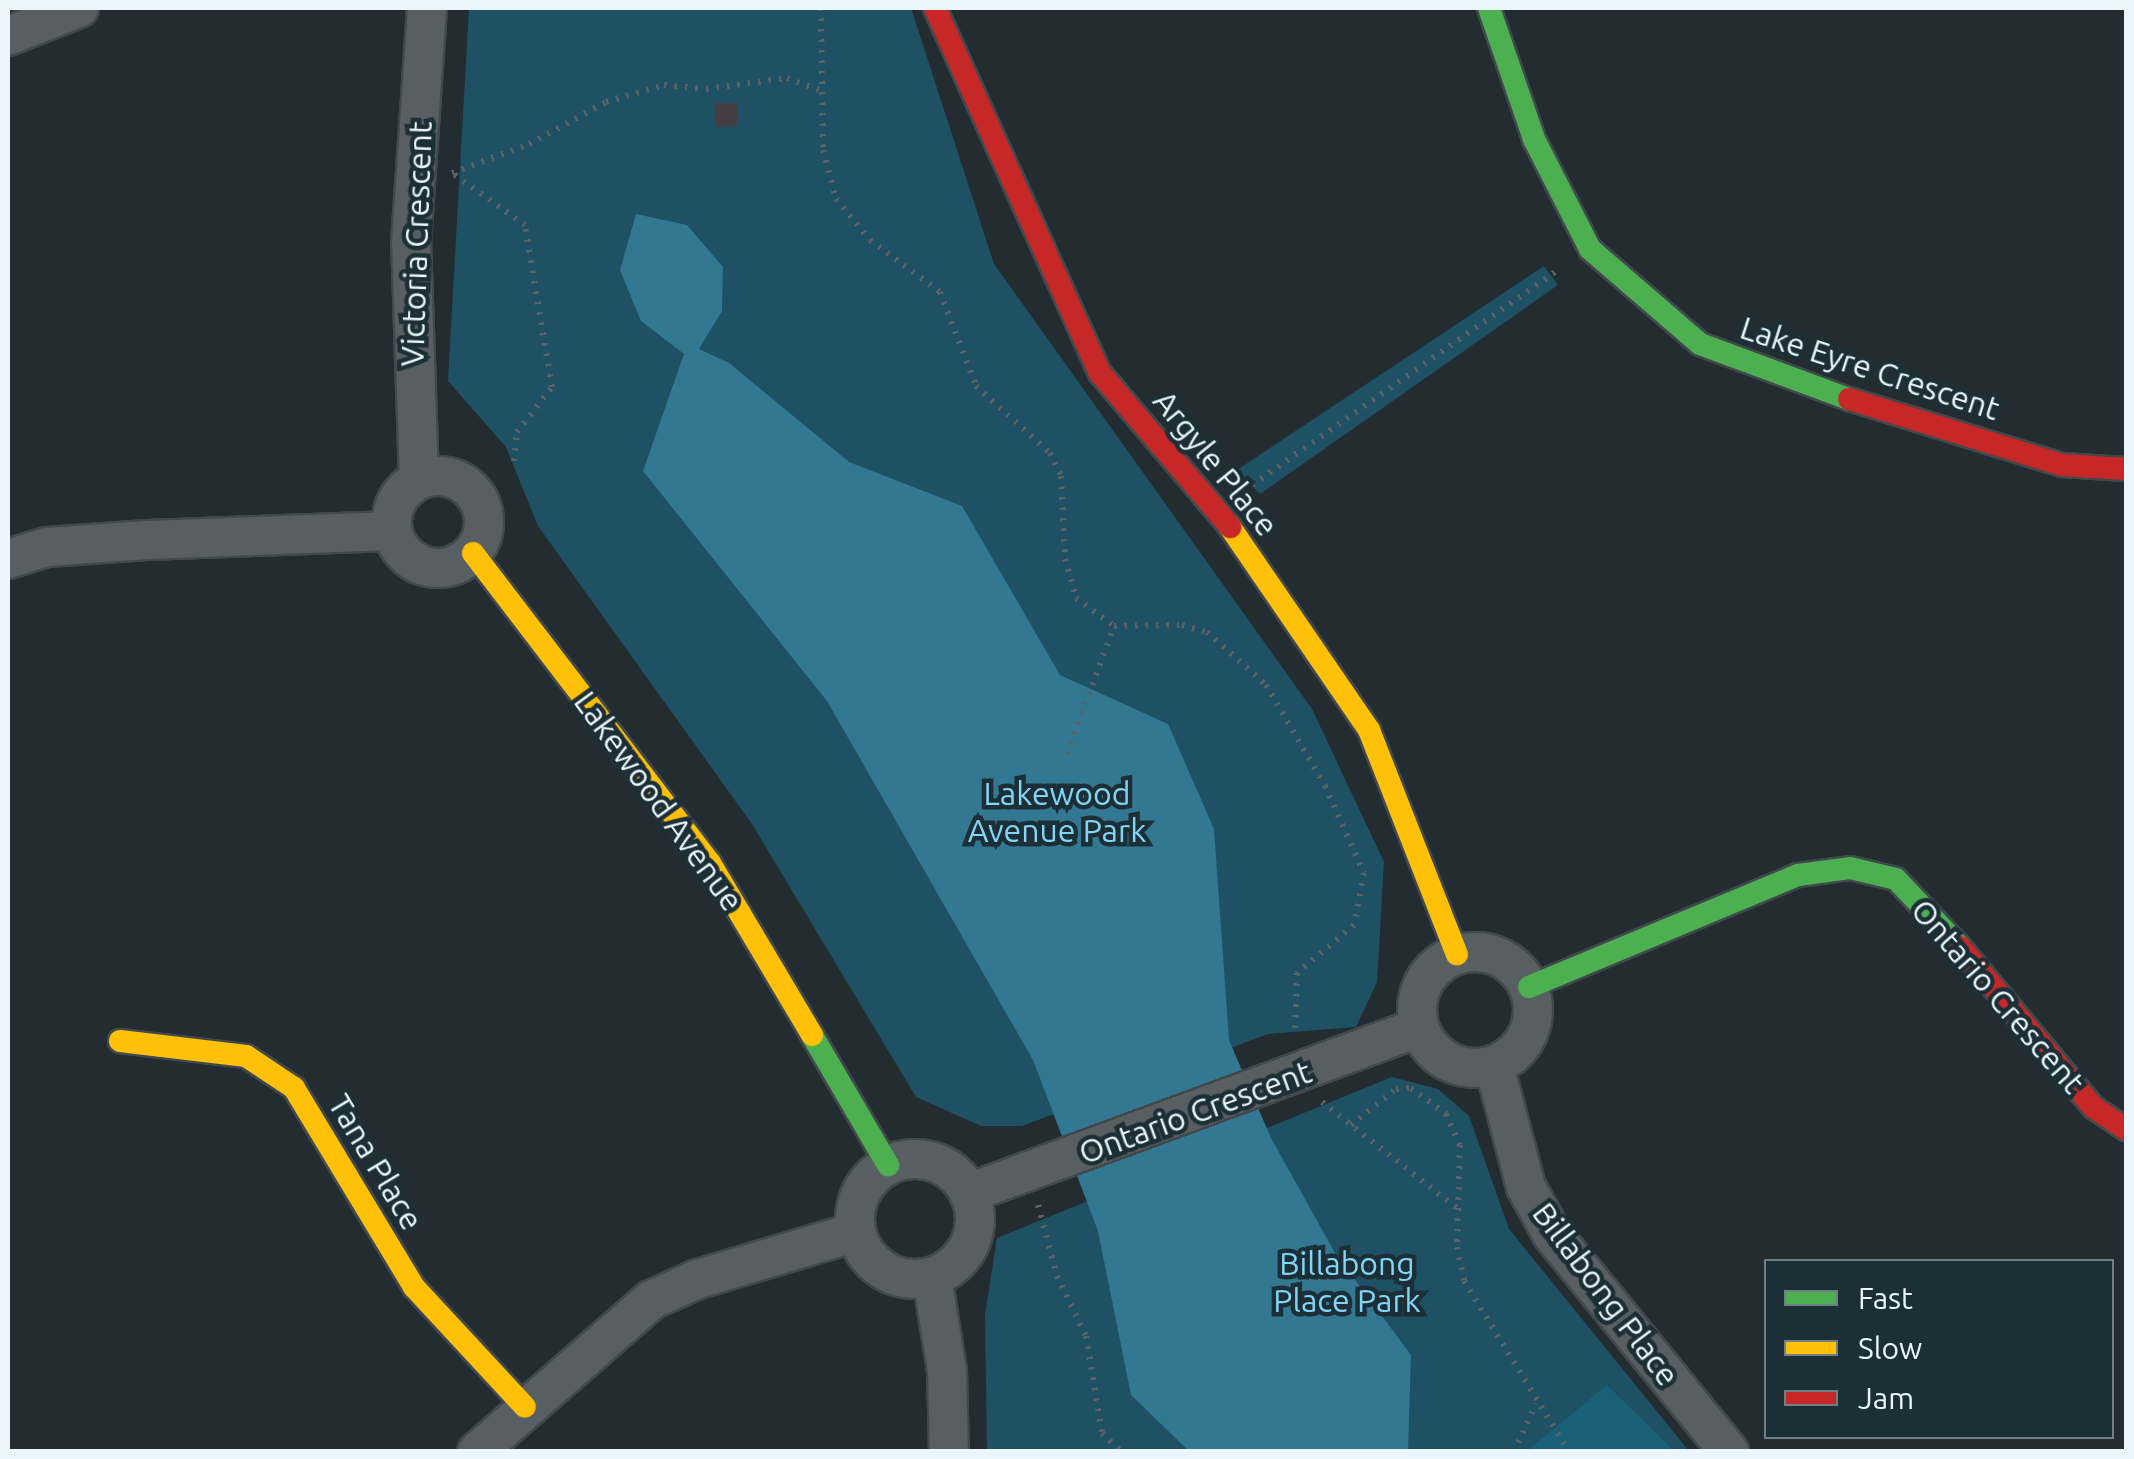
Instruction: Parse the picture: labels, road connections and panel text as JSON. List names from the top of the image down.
{
  "streets": {
    "street": [
      "Victoria Crescent",
      "Lake Eyre Crescent",
      "Argyle Place",
      "Lakewood Avenue",
      "Ontario Crescent",
      "Tana Place",
      "Billabong Place"
    ]
  },
  "crossings": [
    ["Victoria Crescent", "Lakewood Avenue"],
    ["Argyle Place", "Ontario Crescent"],
    ["Argyle Place", "Billabong Place"],
    ["Lakewood Avenue", "Ontario Crescent"],
    ["Ontario Crescent", "Billabong Place"]
  ],
  "parks": ["Lakewood Avenue Park", "Billabong Place Park"],
  "legend": ["Fast", "Slow", "Jam"]
}
